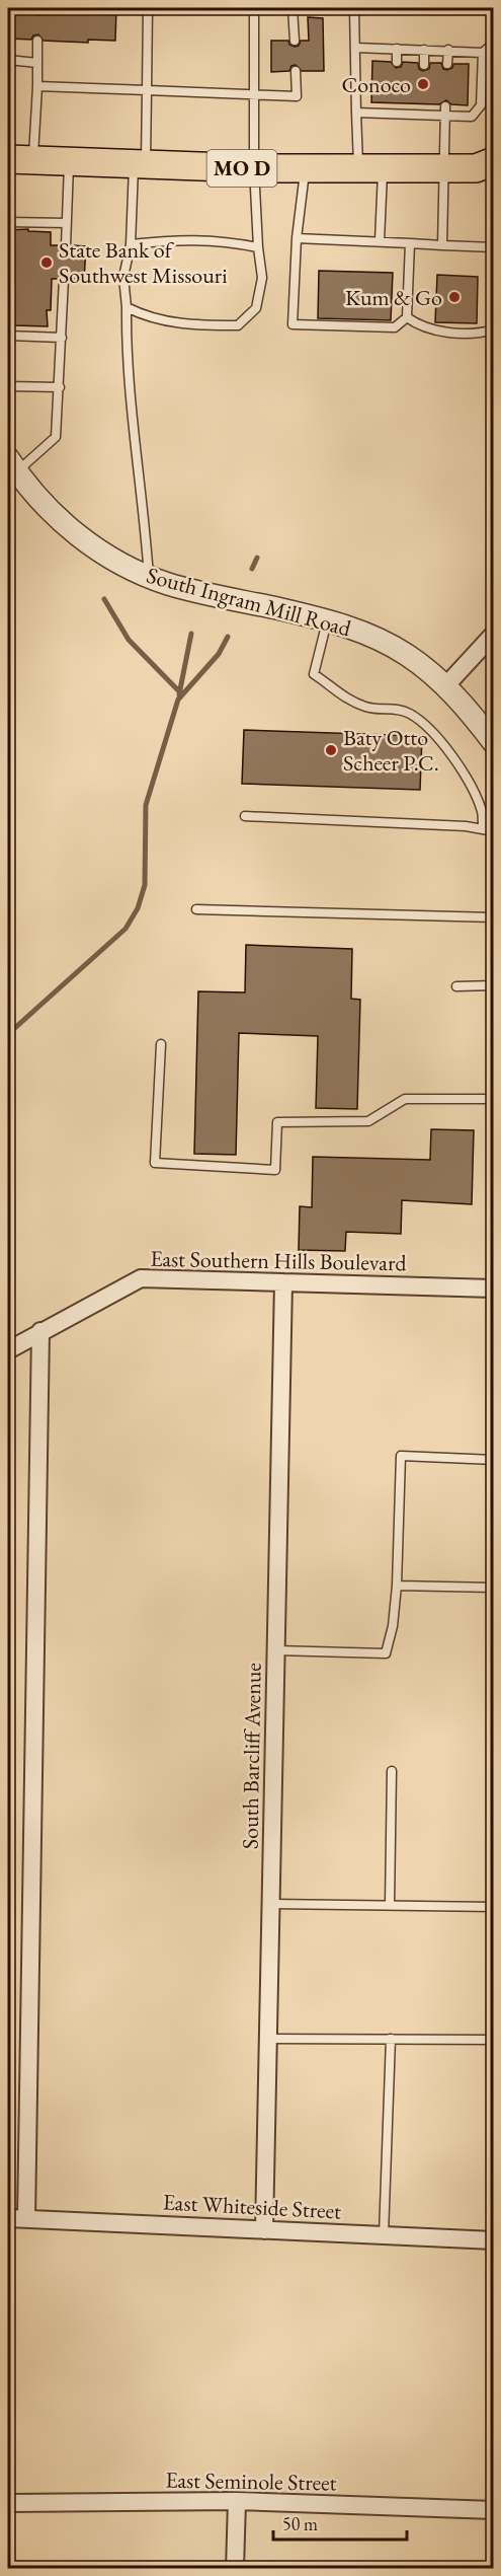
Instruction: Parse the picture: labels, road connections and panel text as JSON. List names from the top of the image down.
{
  "streets": {
    "main road": ["MO D"],
    "street": [
      "South Ingram Mill Road",
      "East Southern Hills Boulevard",
      "South Barcliff Avenue",
      "East Whiteside Street",
      "East Seminole Street"
    ]
  },
  "crossings": [
    ["East Southern Hills Boulevard", "South Barcliff Avenue"],
    ["South Barcliff Avenue", "East Whiteside Street"]
  ],
  "places": [
    "Conoco",
    "State Bank of Southwest Missouri",
    "Kum & Go",
    "Baty Otto Scheer P.C."
  ],
  "scale_bar": "50 m"
}
